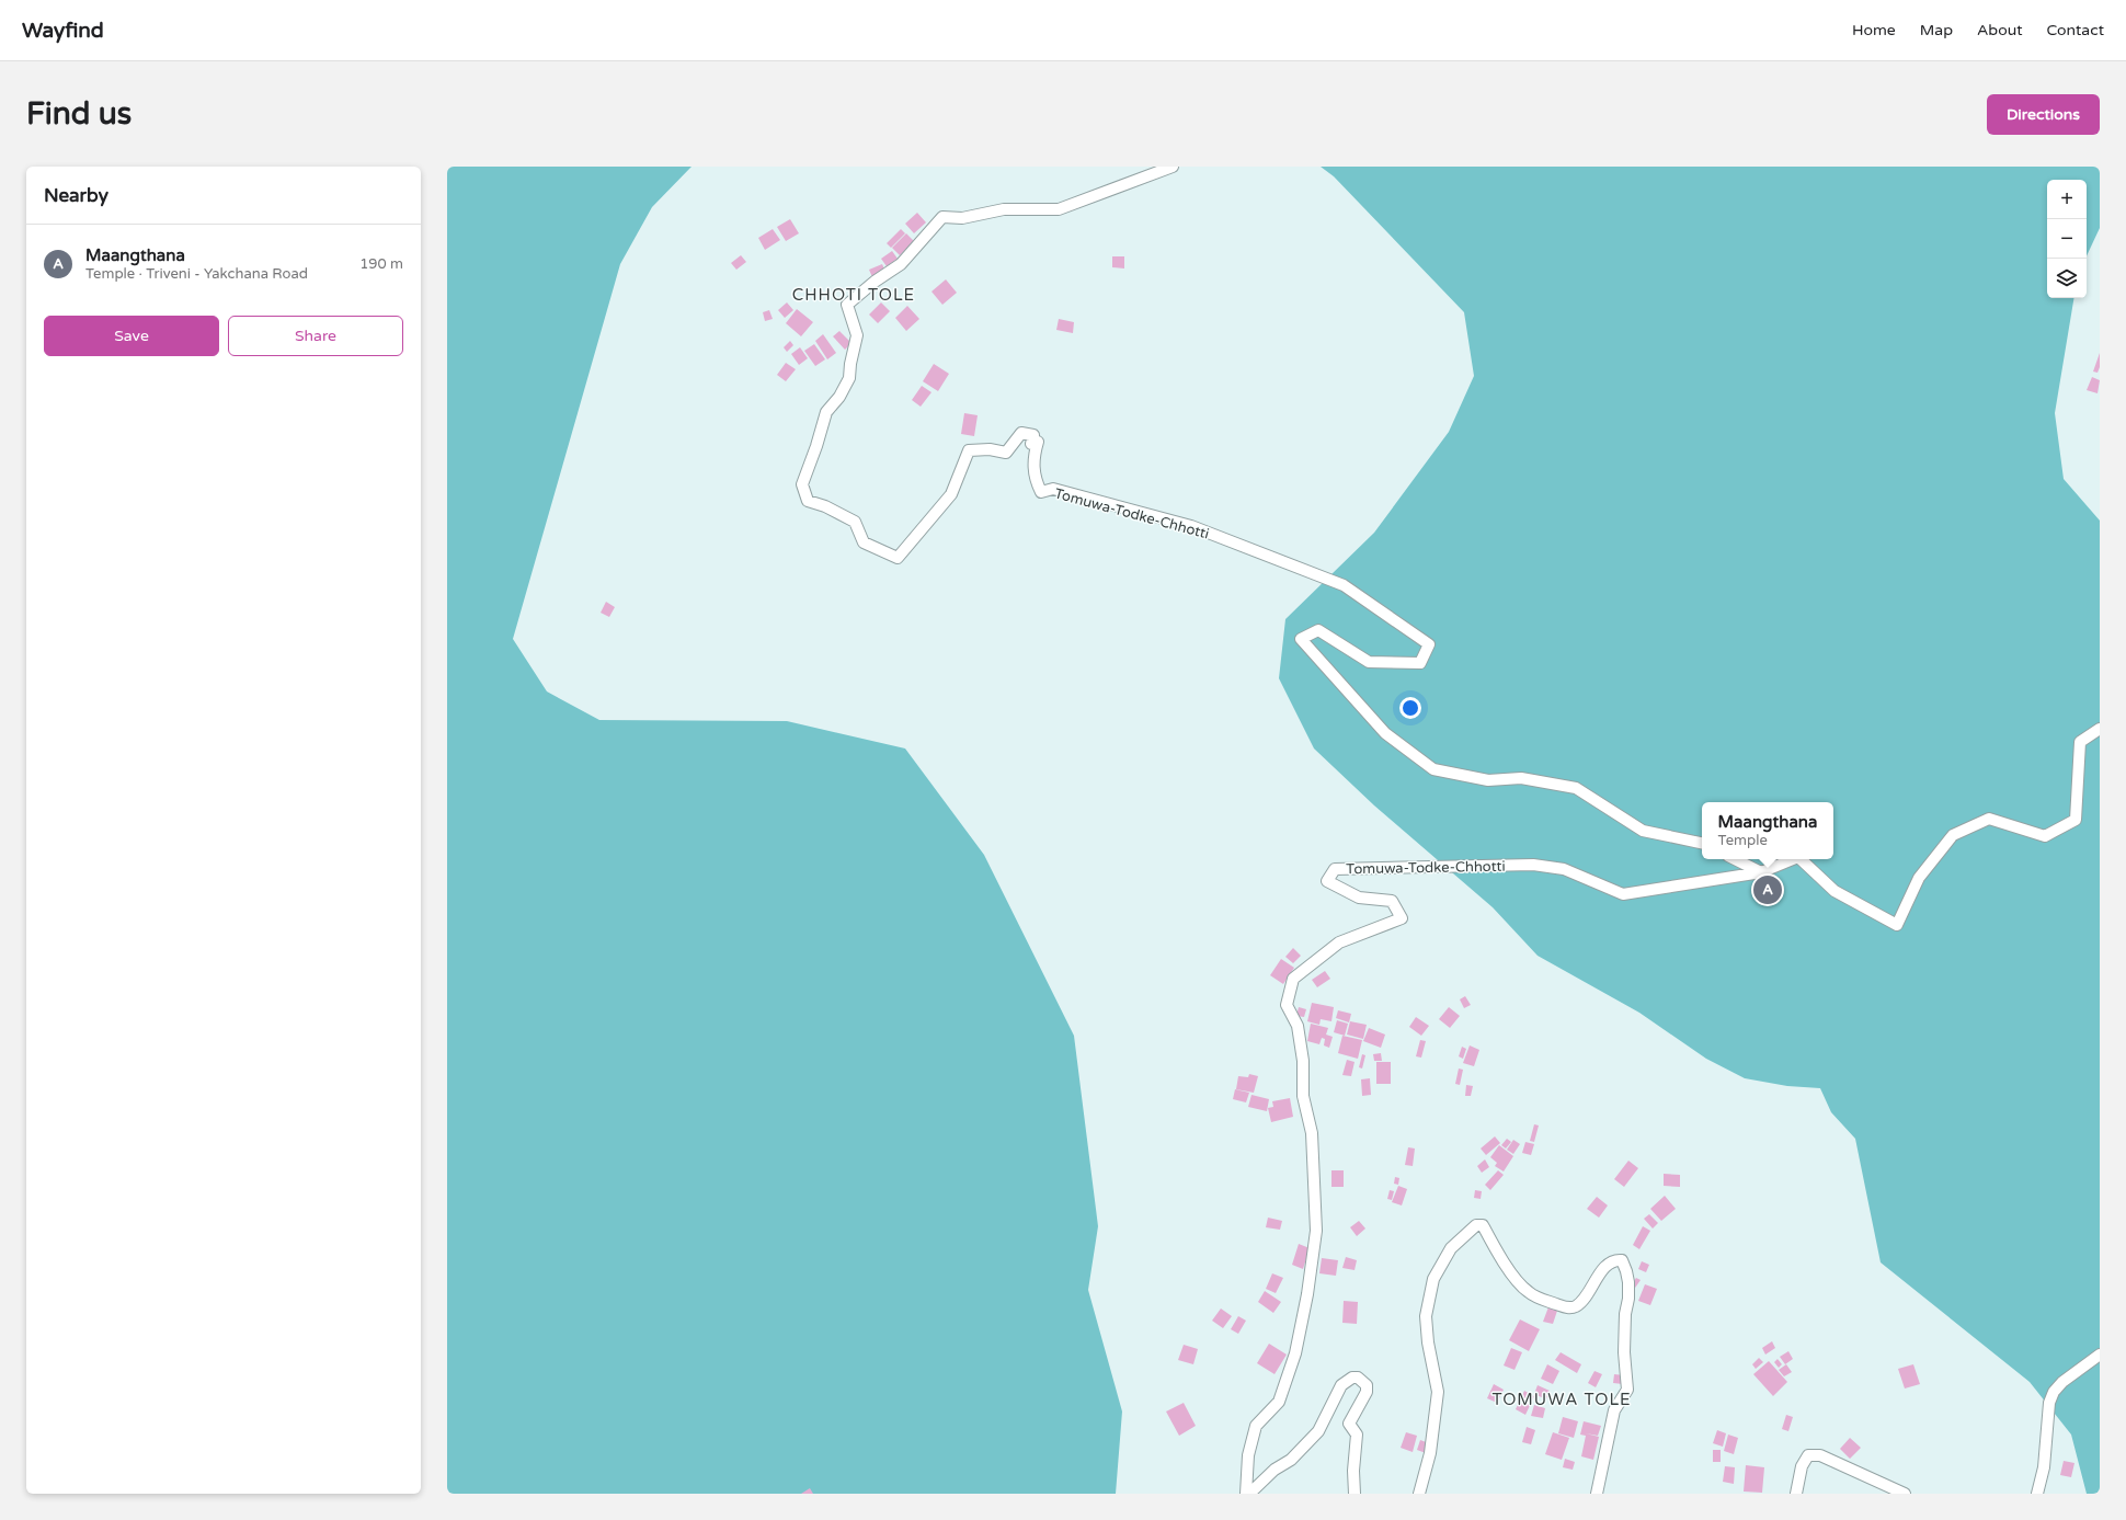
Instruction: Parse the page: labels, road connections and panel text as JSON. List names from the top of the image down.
{
  "streets": {
    "street": ["Tomuwa-Todke-Chhotti"]
  },
  "districts": ["CHHOTI TOLE", "TOMUWA TOLE"],
  "page": {
    "header": "Wayfind",
    "nav": [
      "Home",
      "Map",
      "About",
      "Contact"
    ],
    "buttons": [
      "Directions",
      ["Save", "Share"]
    ],
    "title": "Find us",
    "heading": "Nearby",
    "map_buttons": ["+", "−"],
    "list": [
      {
        "mark": "A",
        "name": "Maangthana",
        "note": "Temple · Triveni - Yakchana Road",
        "value": "190 m"
      }
    ],
    "popup": ["Maangthana", "Temple"],
    "pins": "A"
  }
}
